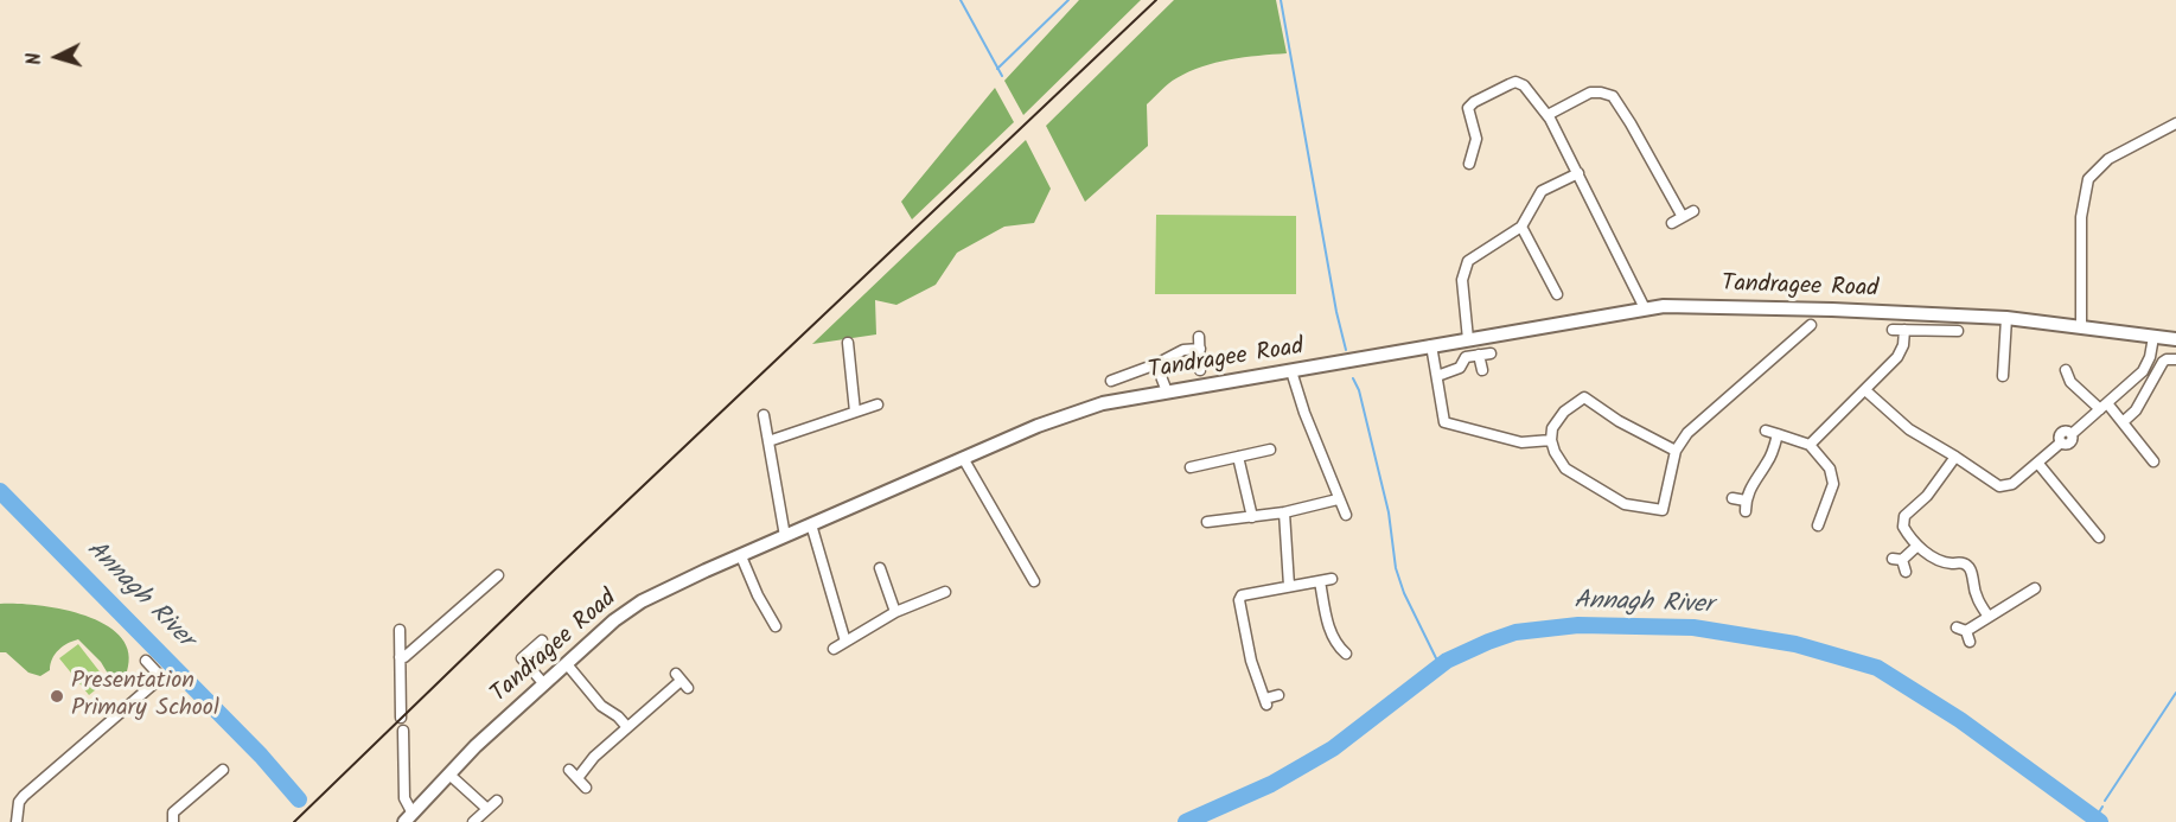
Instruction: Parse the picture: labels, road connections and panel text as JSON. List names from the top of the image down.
{
  "streets": {
    "main road": ["Tandragee Road"]
  },
  "water": ["Annagh River"],
  "places": ["Presentation Primary School"],
  "north": "left"
}
